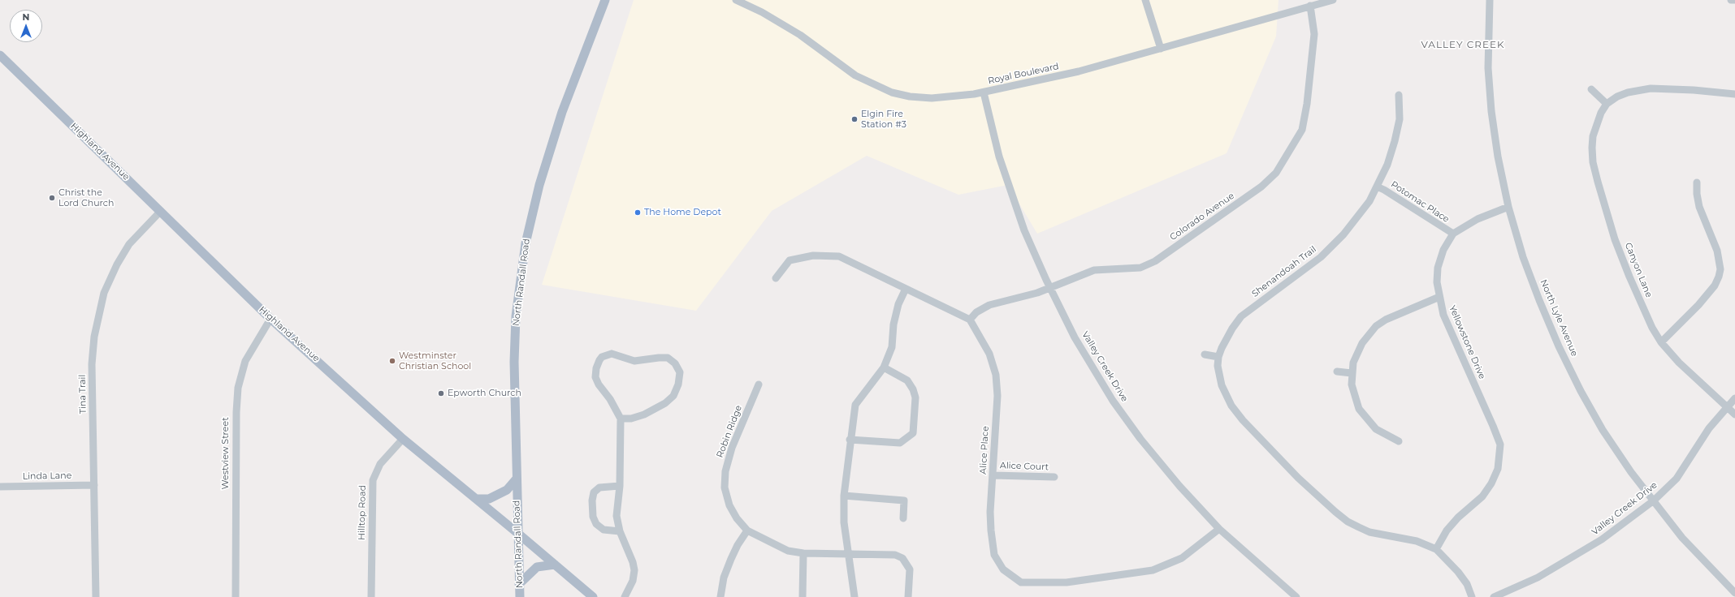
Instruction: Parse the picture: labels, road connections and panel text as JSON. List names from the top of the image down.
{
  "streets": {
    "main road": ["Highland Avenue", "North Randall Road"],
    "street": [
      "Royal Boulevard",
      "Potomac Place",
      "Colorado Avenue",
      "Canyon Lane",
      "Shenandoah Trail",
      "North Lyle Avenue",
      "Yellowstone Drive",
      "Valley Creek Drive",
      "Tina Trail",
      "Robin Ridge",
      "Alice Place",
      "Westview Street",
      "Alice Court",
      "Linda Lane",
      "Hilltop Road"
    ]
  },
  "crossings": [
    ["Royal Boulevard", "Colorado Avenue"],
    ["Royal Boulevard", "Valley Creek Drive"],
    ["Highland Avenue", "North Randall Road"],
    ["Highland Avenue", "Tina Trail"],
    ["Highland Avenue", "Westview Street"],
    ["Highland Avenue", "Hilltop Road"],
    ["Potomac Place", "Shenandoah Trail"],
    ["Potomac Place", "Yellowstone Drive"],
    ["Colorado Avenue", "Valley Creek Drive"],
    ["Colorado Avenue", "Alice Place"],
    ["Canyon Lane", "Valley Creek Drive"],
    ["Shenandoah Trail", "Yellowstone Drive"],
    ["North Lyle Avenue", "Yellowstone Drive"],
    ["North Lyle Avenue", "Valley Creek Drive"],
    ["Valley Creek Drive", "Alice Place"],
    ["Tina Trail", "Linda Lane"],
    ["Alice Place", "Alice Court"]
  ],
  "districts": ["VALLEY CREEK"],
  "places": [
    "Elgin Fire Station #3",
    "Christ the Lord Church",
    "The Home Depot",
    "Westminster Christian School",
    "Epworth Church"
  ],
  "north": "top"
}
